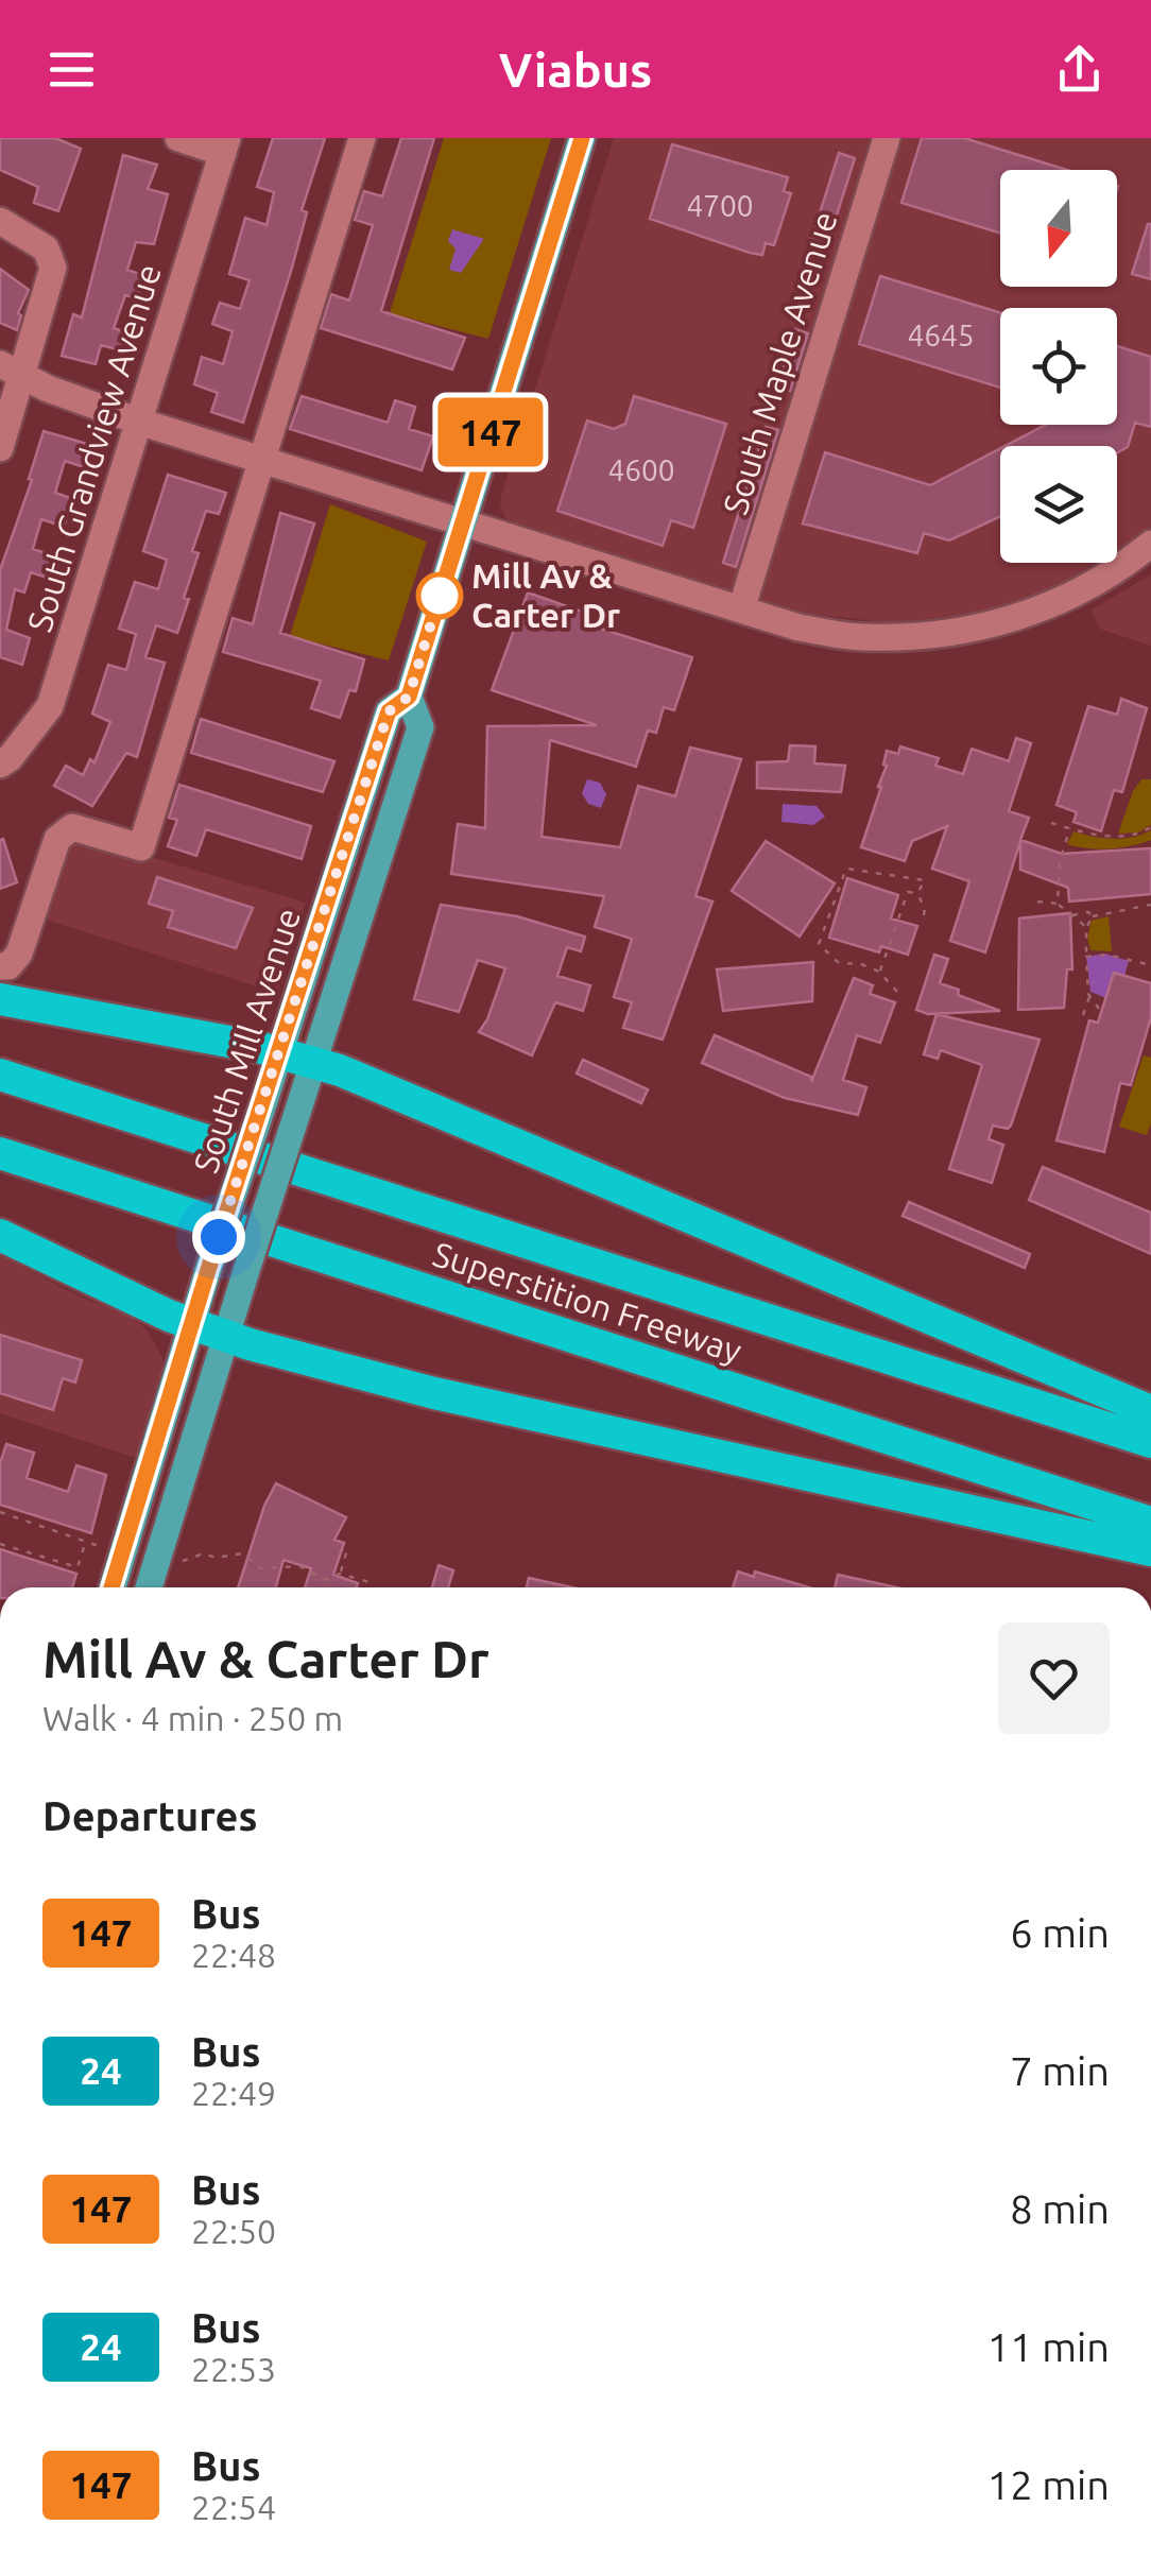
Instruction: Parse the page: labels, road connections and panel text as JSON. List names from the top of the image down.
{
  "streets": {
    "highway": ["Superstition Freeway"],
    "main road": ["South Mill Avenue"],
    "street": ["South Maple Avenue", "South Grandview Avenue"]
  },
  "places": ["Mill Av & Carter Dr"],
  "lines": ["bus line 147"],
  "house_numbers": ["4700", "4645", "4600"],
  "north": "bottom",
  "page": {
    "header": "Viabus",
    "on_map": "147",
    "heading": [
      ["Mill Av & Carter Dr", "Walk · 4 min · 250 m"],
      "Departures"
    ],
    "list": [
      {
        "mark": "147",
        "name": "Bus",
        "note": "22:48",
        "value": "6 min"
      },
      {
        "mark": "24",
        "name": "Bus",
        "note": "22:49",
        "value": "7 min"
      },
      {
        "mark": "147",
        "name": "Bus",
        "note": "22:50",
        "value": "8 min"
      },
      {
        "mark": "24",
        "name": "Bus",
        "note": "22:53",
        "value": "11 min"
      },
      {
        "mark": "147",
        "name": "Bus",
        "note": "22:54",
        "value": "12 min"
      }
    ]
  }
}
